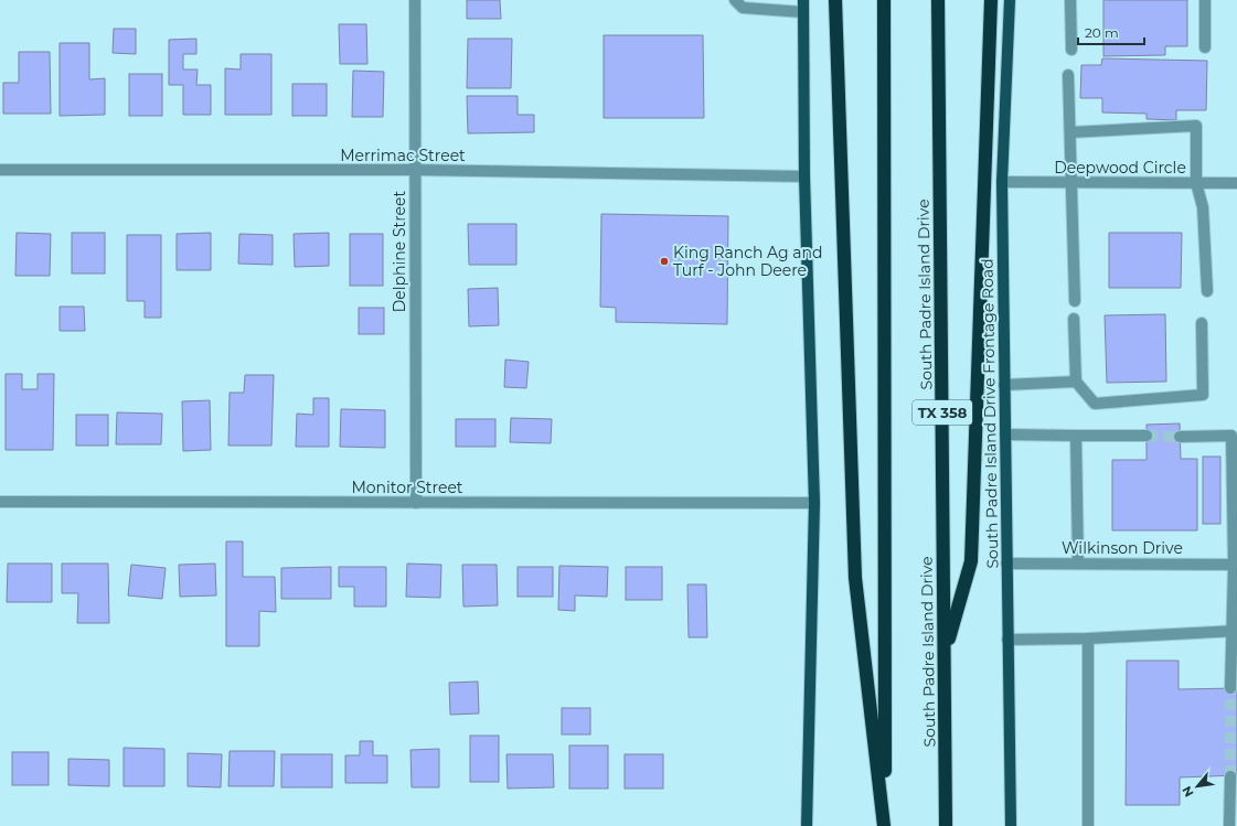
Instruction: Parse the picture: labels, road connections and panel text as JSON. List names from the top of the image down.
{
  "streets": {
    "highway": ["South Padre Island Drive", "TX 358"],
    "main road": ["South Padre Island Drive Frontage Road"],
    "street": [
      "Merrimac Street",
      "Deepwood Circle",
      "Delphine Street",
      "Monitor Street",
      "Wilkinson Drive"
    ]
  },
  "crossings": [
    ["Merrimac Street", "Delphine Street"],
    ["Deepwood Circle", "South Padre Island Drive Frontage Road"],
    ["Delphine Street", "Monitor Street"],
    ["South Padre Island Drive Frontage Road", "Wilkinson Drive"]
  ],
  "places": ["King Ranch Ag and Turf - John Deere"],
  "scale_bar": "20 m",
  "north": "bottom left"
}
